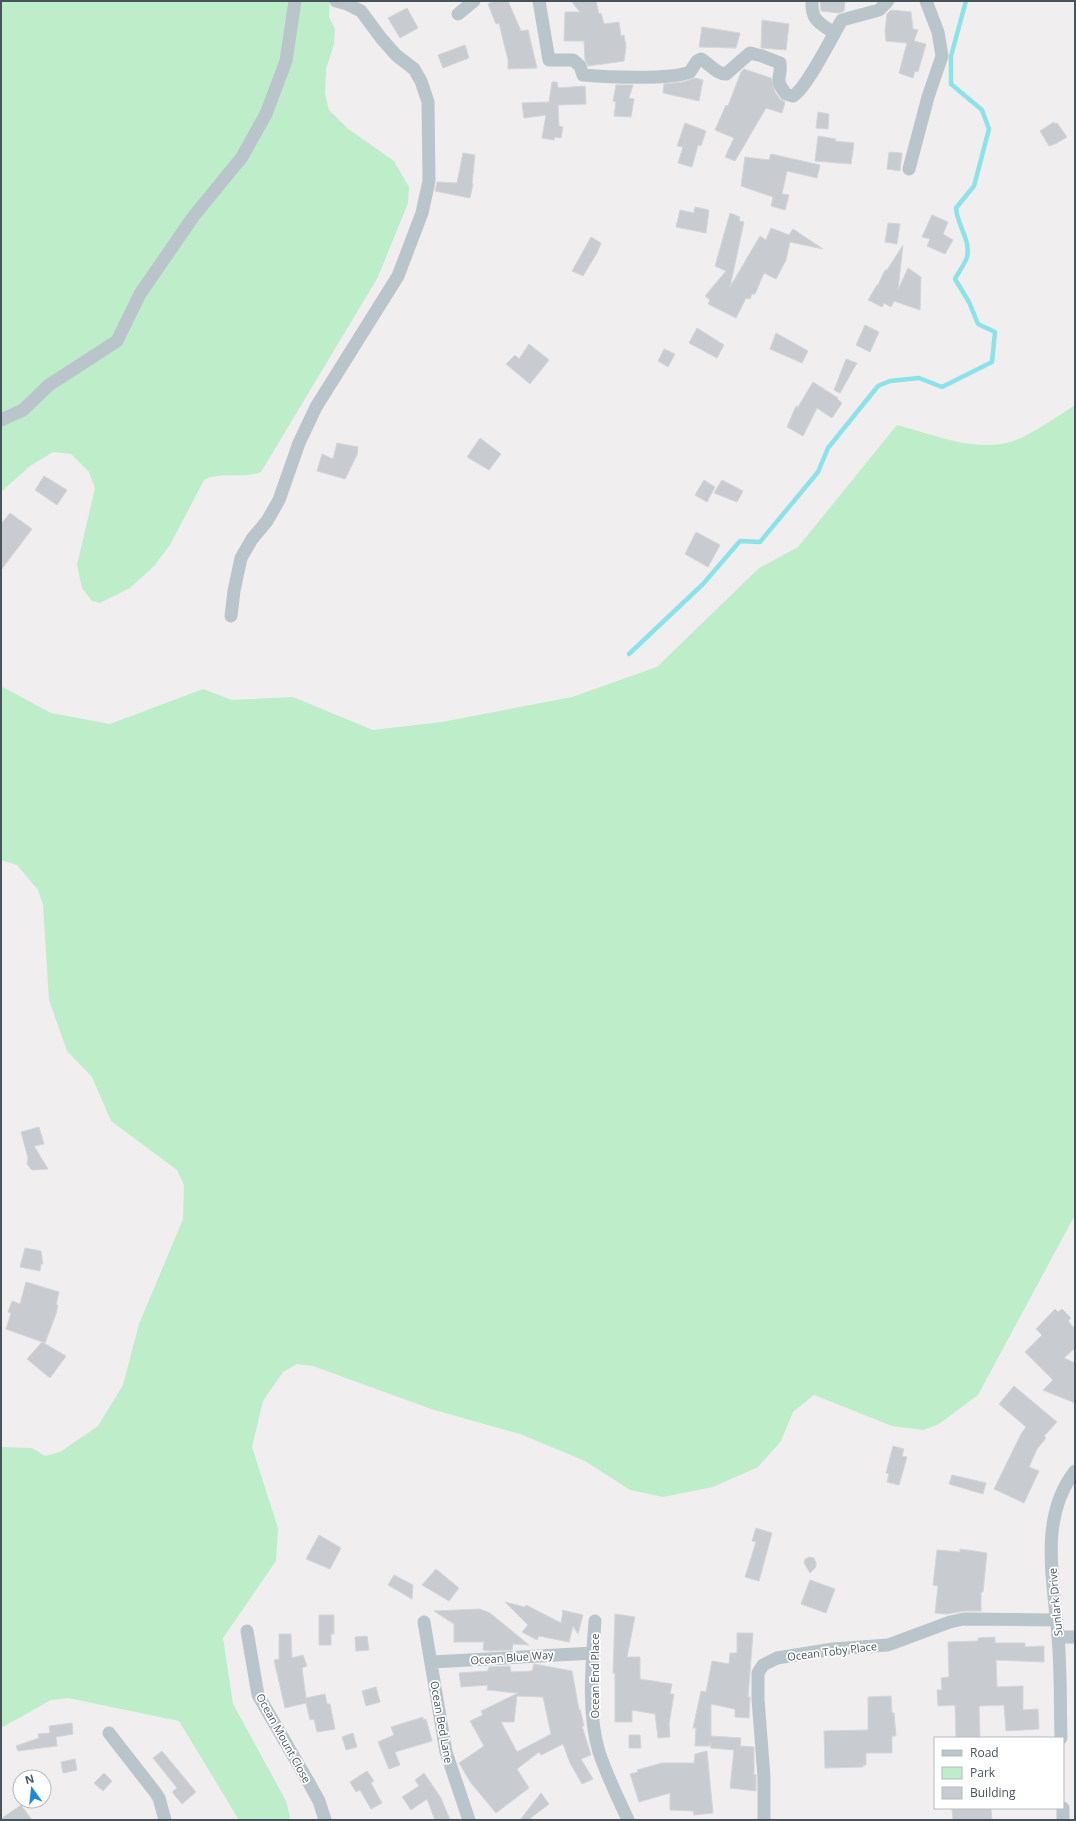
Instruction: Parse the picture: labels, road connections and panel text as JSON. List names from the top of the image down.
{
  "streets": {
    "street": [
      "Sunlark Drive",
      "Ocean Toby Place",
      "Ocean Blue Way",
      "Ocean End Place",
      "Ocean Bed Lane",
      "Ocean Mount Close"
    ]
  },
  "crossings": [
    ["Sunlark Drive", "Ocean Toby Place"],
    ["Ocean Blue Way", "Ocean End Place"],
    ["Ocean Blue Way", "Ocean Bed Lane"]
  ],
  "legend": ["Road", "Park", "Building"],
  "north": "top"
}
